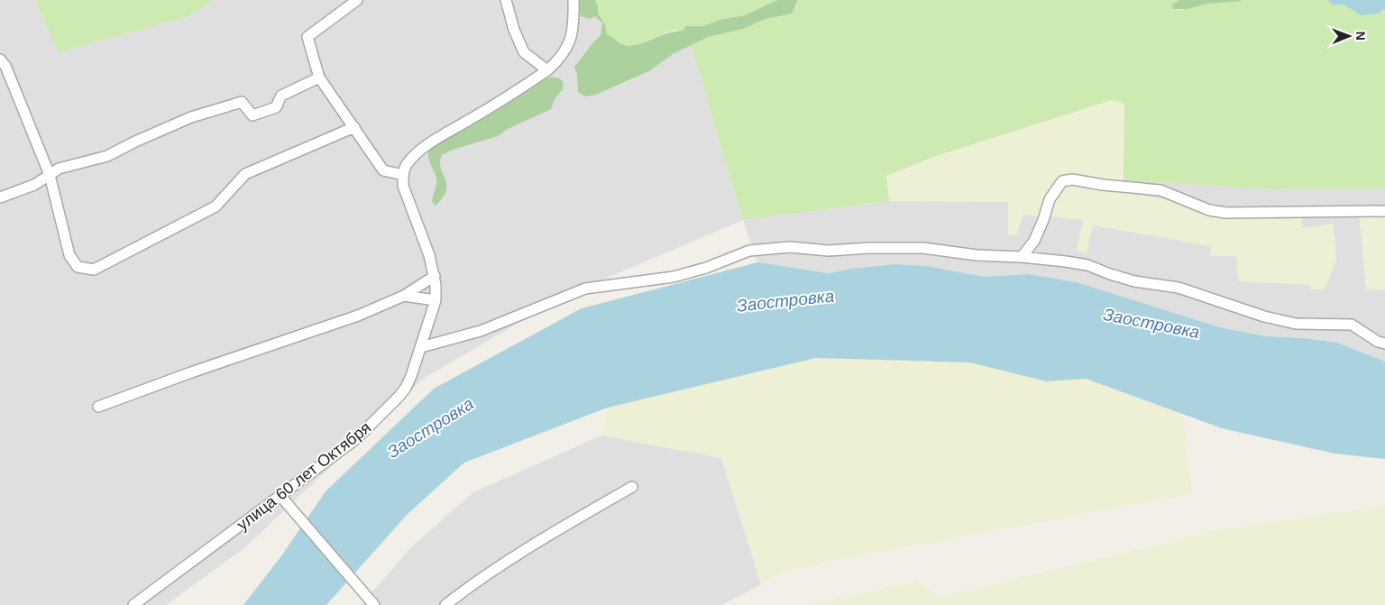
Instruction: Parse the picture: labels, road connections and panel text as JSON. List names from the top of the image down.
{
  "streets": {
    "street": ["улица 60 лет Октября"]
  },
  "water": ["Заостровка"],
  "north": "right"
}
